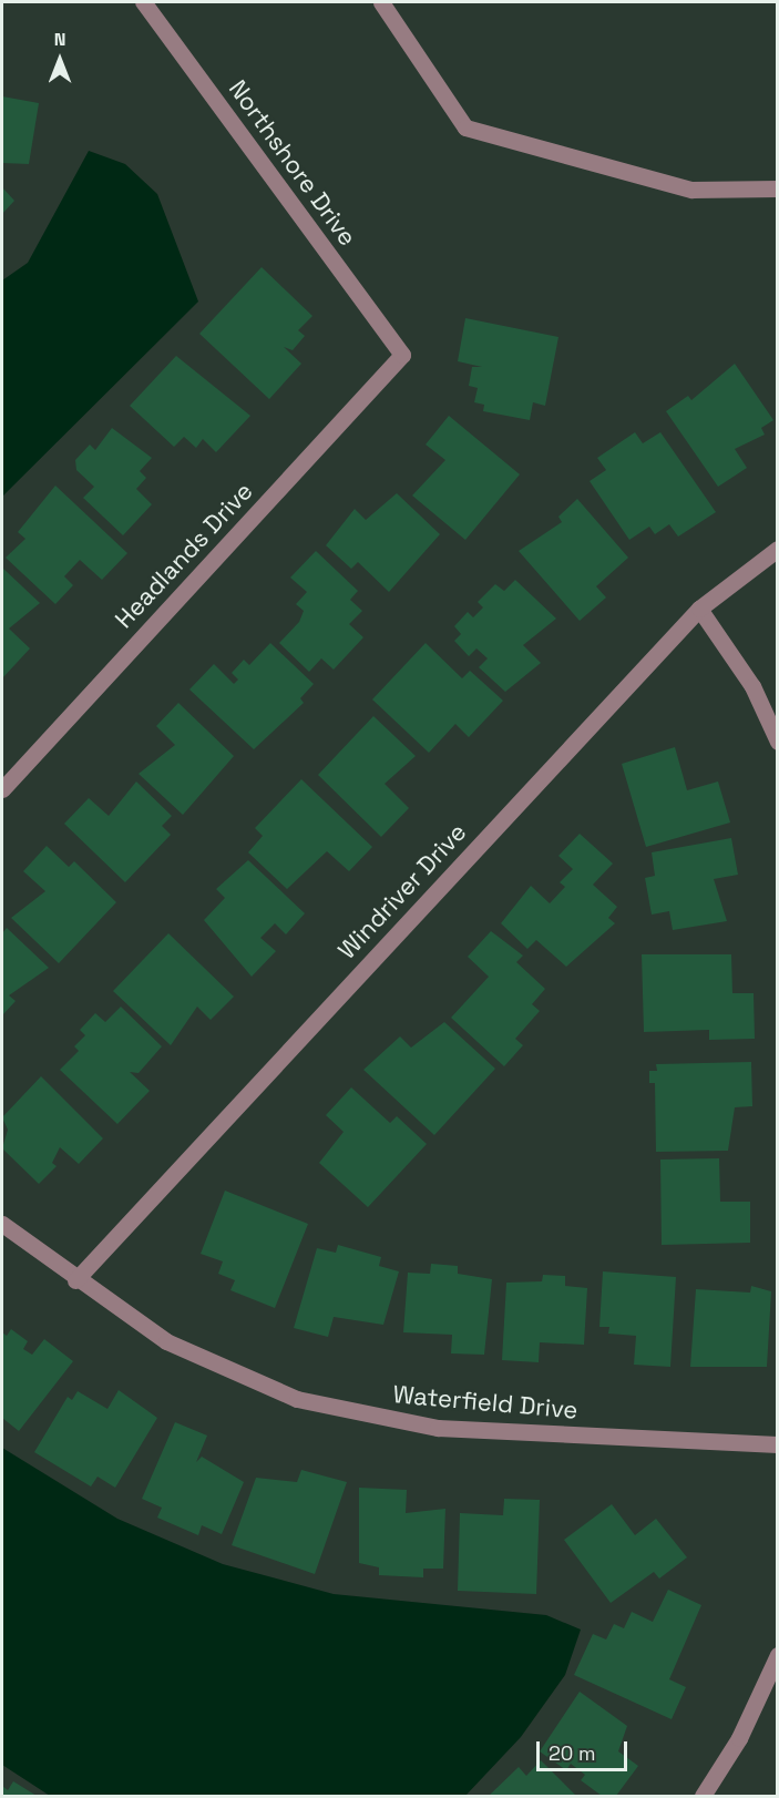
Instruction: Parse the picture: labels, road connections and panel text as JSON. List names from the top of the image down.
{
  "streets": {
    "street": [
      "Northshore Drive",
      "Headlands Drive",
      "Windriver Drive",
      "Waterfield Drive"
    ]
  },
  "crossings": [
    ["Northshore Drive", "Headlands Drive"],
    ["Windriver Drive", "Waterfield Drive"]
  ],
  "scale_bar": "20 m",
  "north": "top"
}
